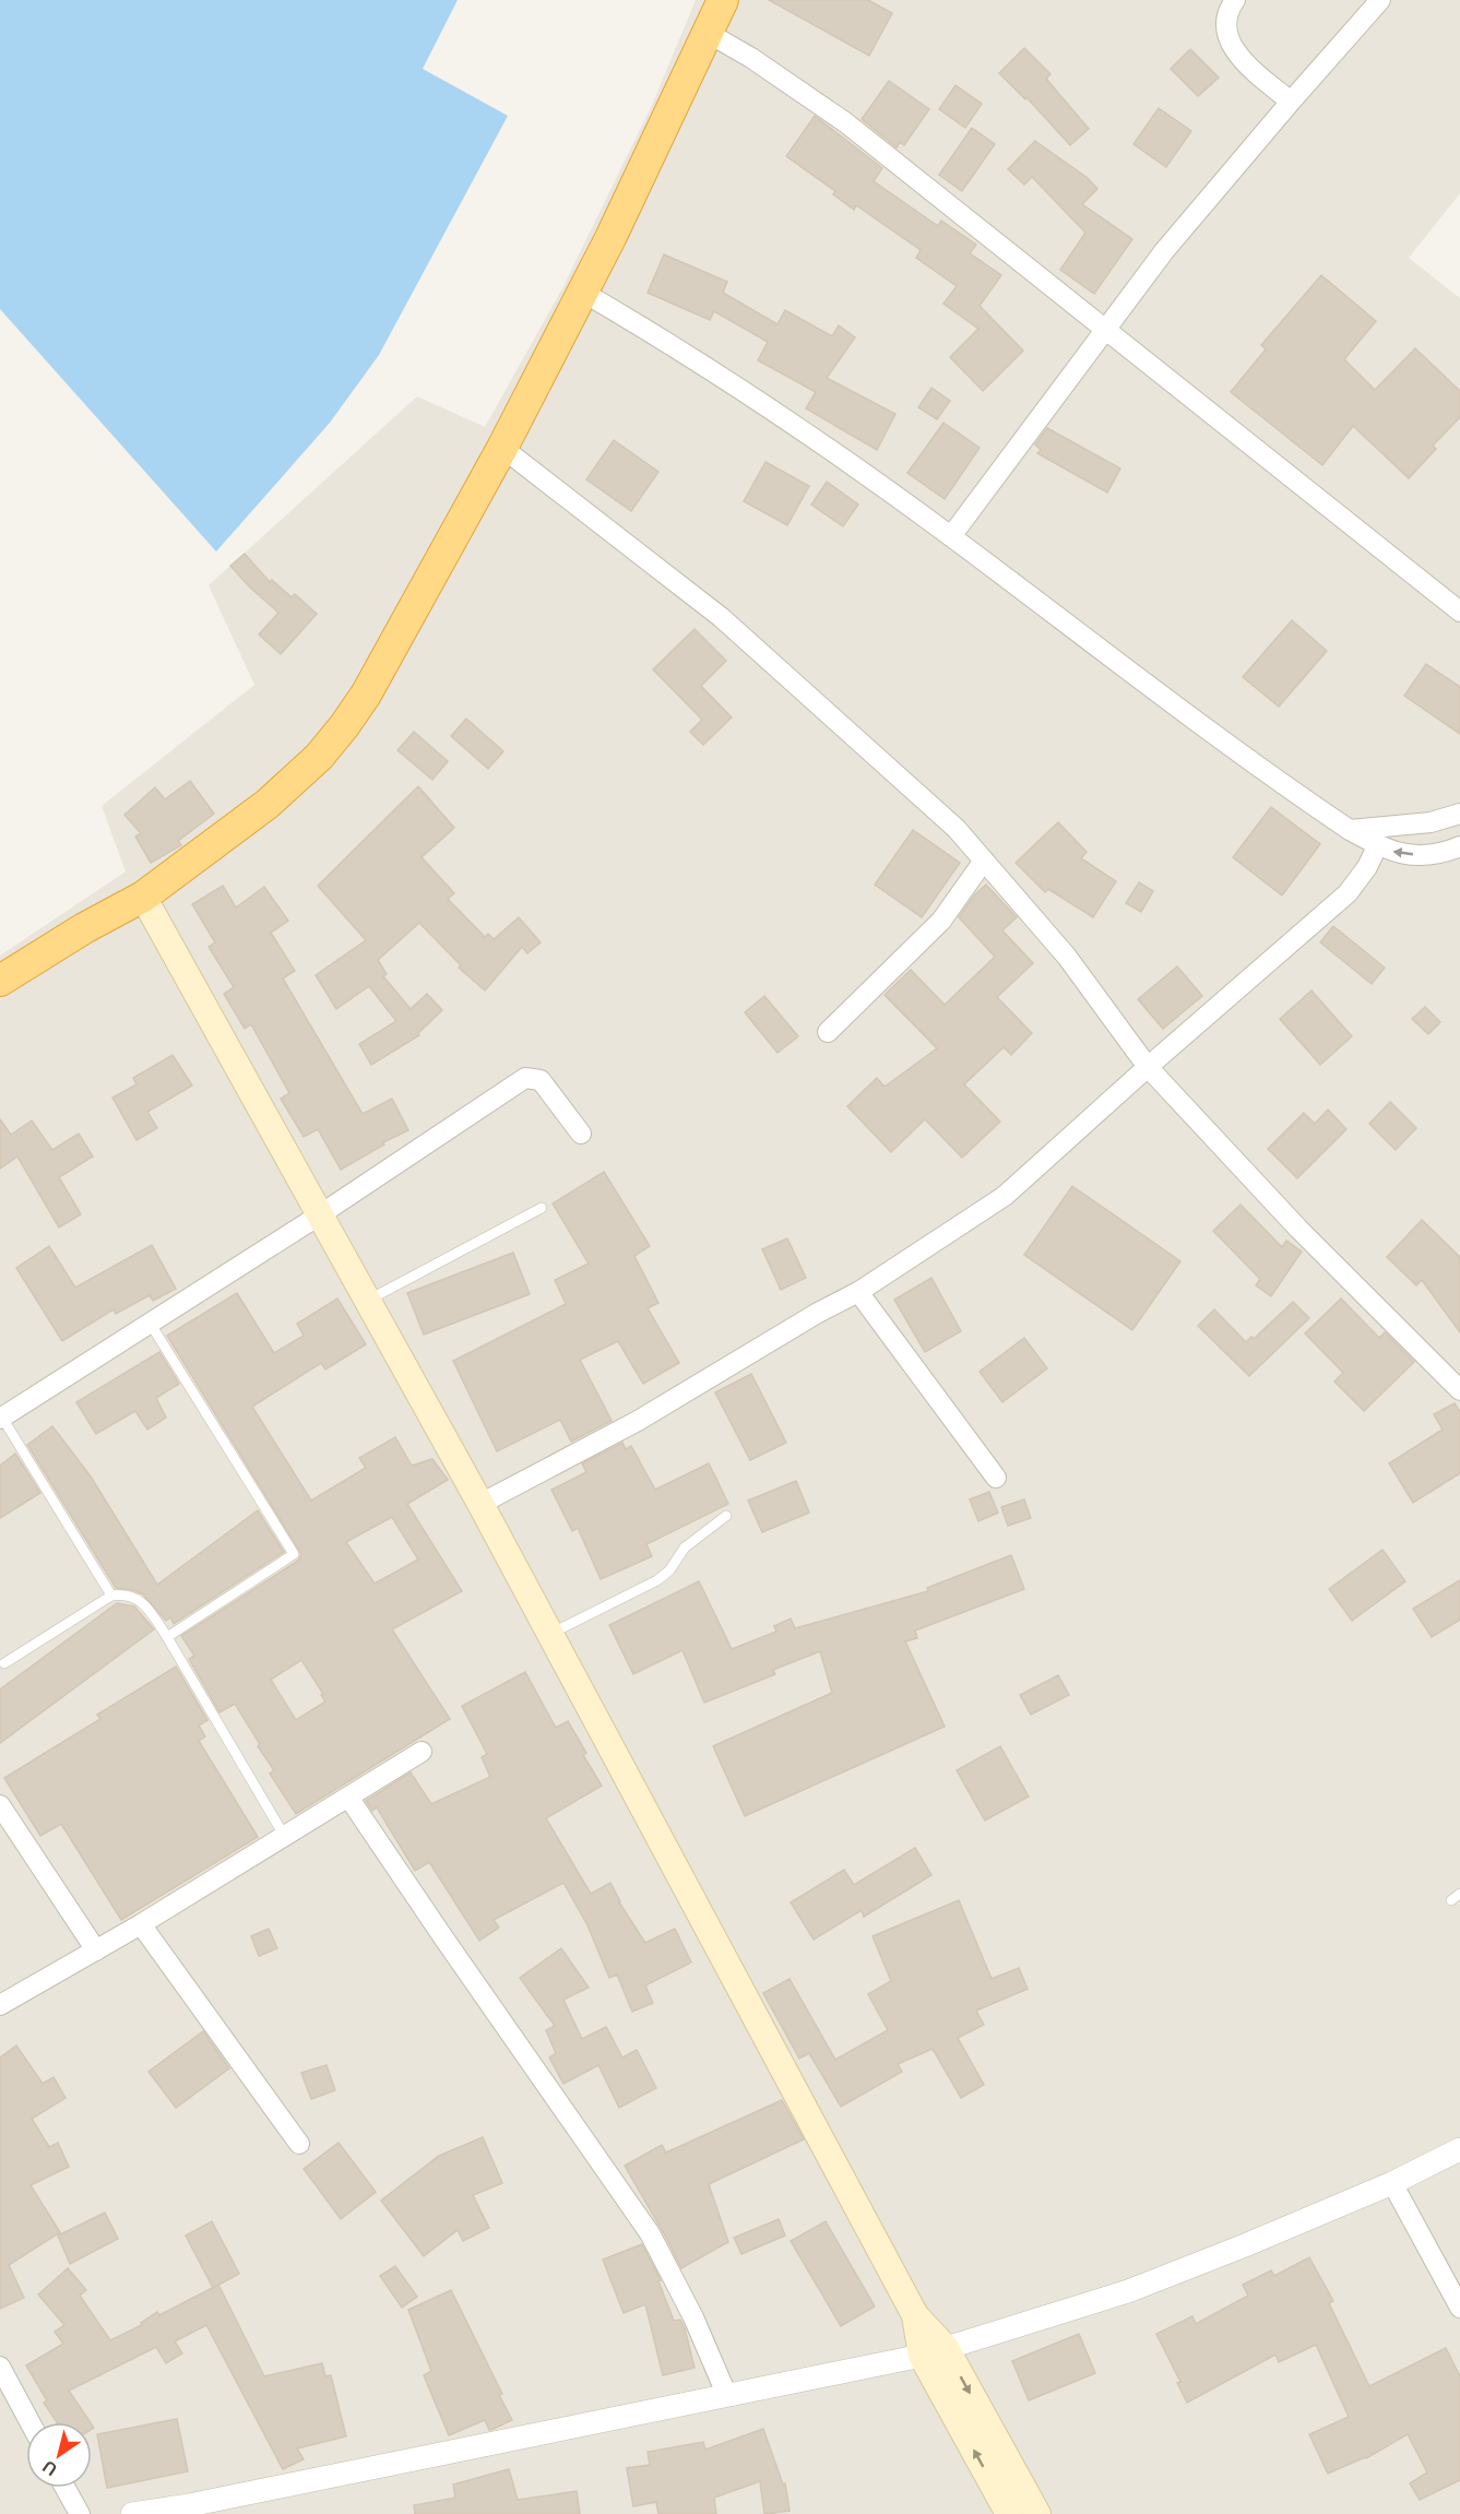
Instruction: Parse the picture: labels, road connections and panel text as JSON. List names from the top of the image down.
{
  "north": "bottom left"
}
